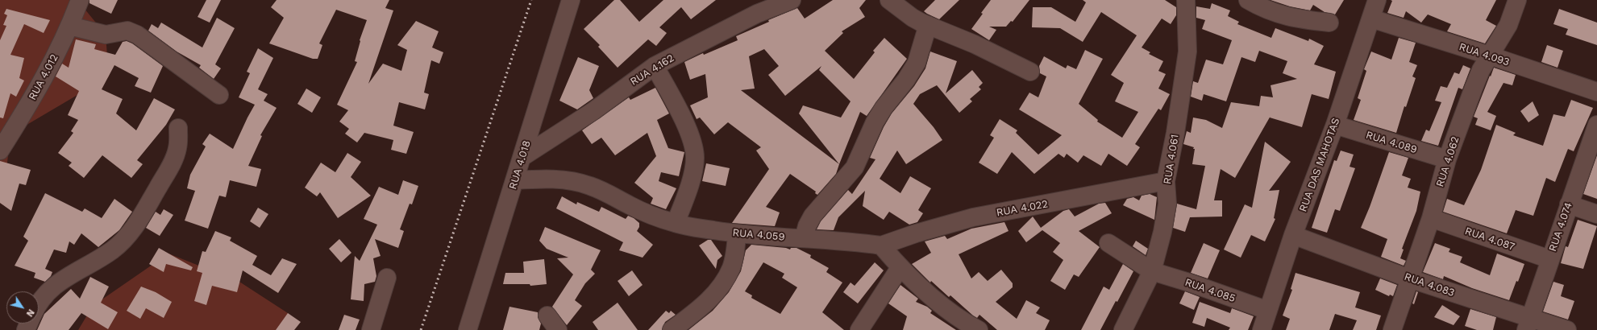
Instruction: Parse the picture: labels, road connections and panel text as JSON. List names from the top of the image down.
{
  "streets": {
    "street": [
      "RUA 4.093",
      "RUA 4.162",
      "RUA 4.012",
      "RUA 4.089",
      "RUA 4.061",
      "RUA 4.062",
      "RUA 4.018",
      "RUA DAS MAHOTAS",
      "RUA 4.022",
      "RUA 4.074",
      "RUA 4.059",
      "RUA 4.087",
      "RUA 4.083",
      "RUA 4.085"
    ]
  },
  "crossings": [
    ["RUA 4.093", "RUA 4.062"],
    ["RUA 4.093", "RUA DAS MAHOTAS"],
    ["RUA 4.162", "RUA 4.018"],
    ["RUA 4.089", "RUA 4.062"],
    ["RUA 4.089", "RUA DAS MAHOTAS"],
    ["RUA 4.061", "RUA 4.022"],
    ["RUA 4.061", "RUA 4.085"],
    ["RUA 4.062", "RUA 4.087"],
    ["RUA 4.062", "RUA 4.083"],
    ["RUA 4.018", "RUA 4.059"],
    ["RUA DAS MAHOTAS", "RUA 4.083"],
    ["RUA DAS MAHOTAS", "RUA 4.085"],
    ["RUA 4.022", "RUA 4.059"],
    ["RUA 4.074", "RUA 4.087"],
    ["RUA 4.074", "RUA 4.083"]
  ],
  "north": "bottom right"
}
